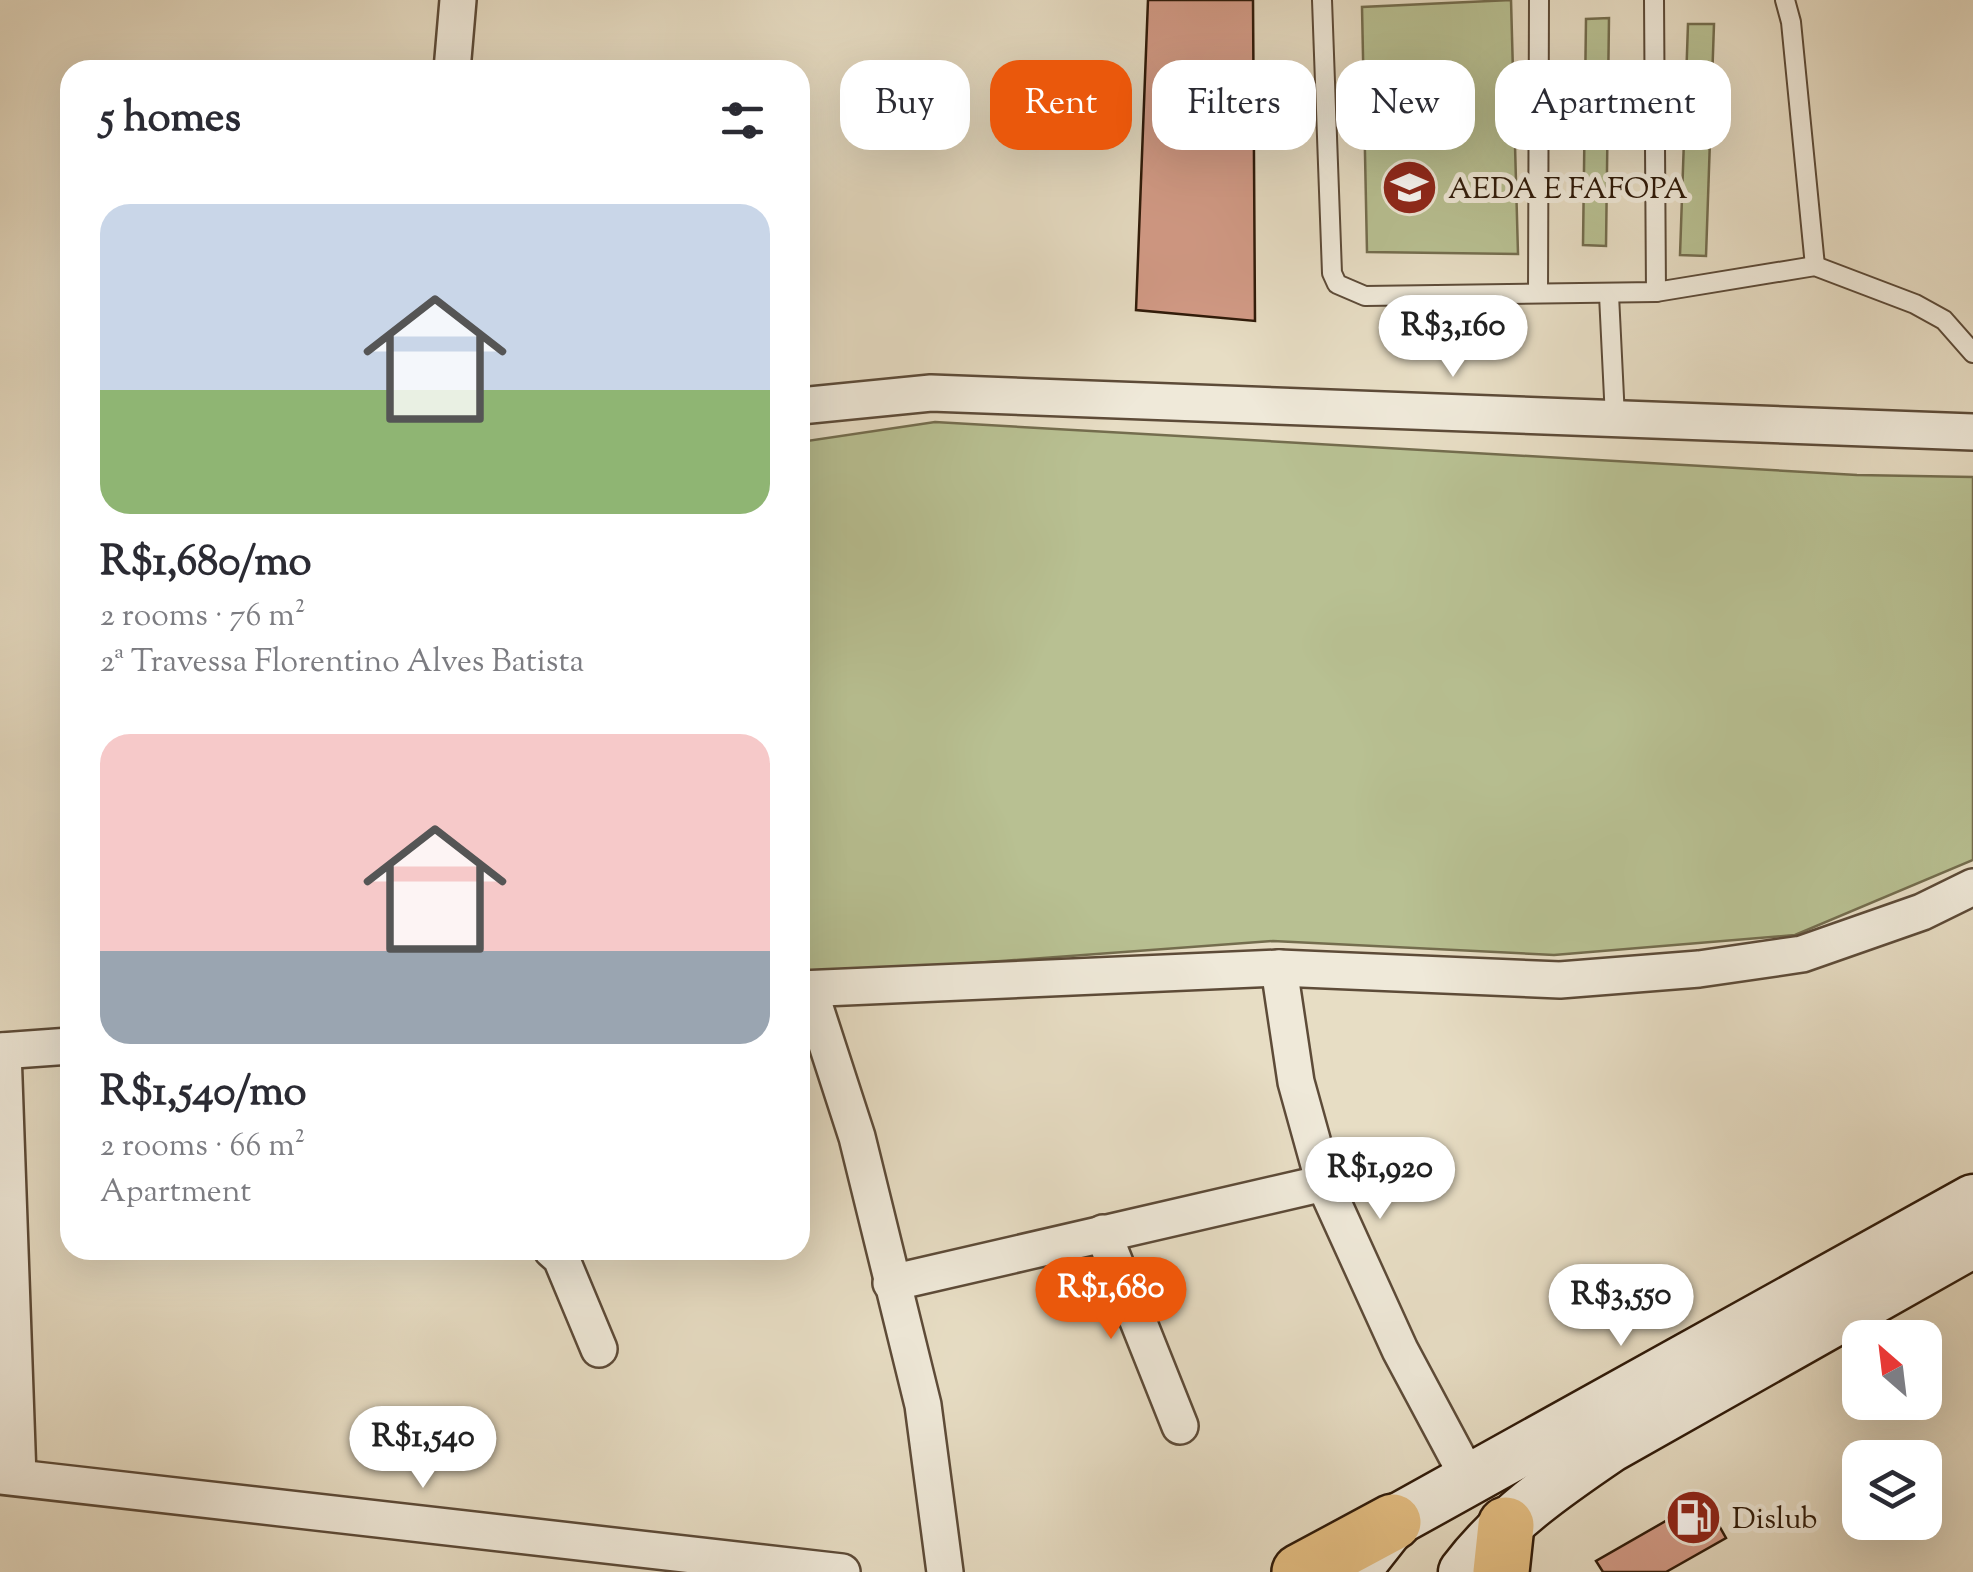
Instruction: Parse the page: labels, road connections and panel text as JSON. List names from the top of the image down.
{
  "places": {
    "school or university": ["AEDA E FAFOPA"],
    "fuel station": ["Dislub"]
  },
  "north": "top left",
  "page": {
    "chip": [
      "Buy",
      "Rent",
      "Filters",
      "New",
      "Apartment"
    ],
    "heading": "5 homes",
    "list": [
      {
        "name": "R$1,680/mo",
        "note": "2 rooms · 76 m² · 2ª Travessa Florentino Alves Batista"
      },
      {
        "name": "R$1,540/mo",
        "note": "2 rooms · 66 m² · Apartment"
      }
    ],
    "price": [
      "R$3,160",
      "R$1,920",
      "R$1,680",
      "R$3,550",
      "R$1,540"
    ]
  }
}
